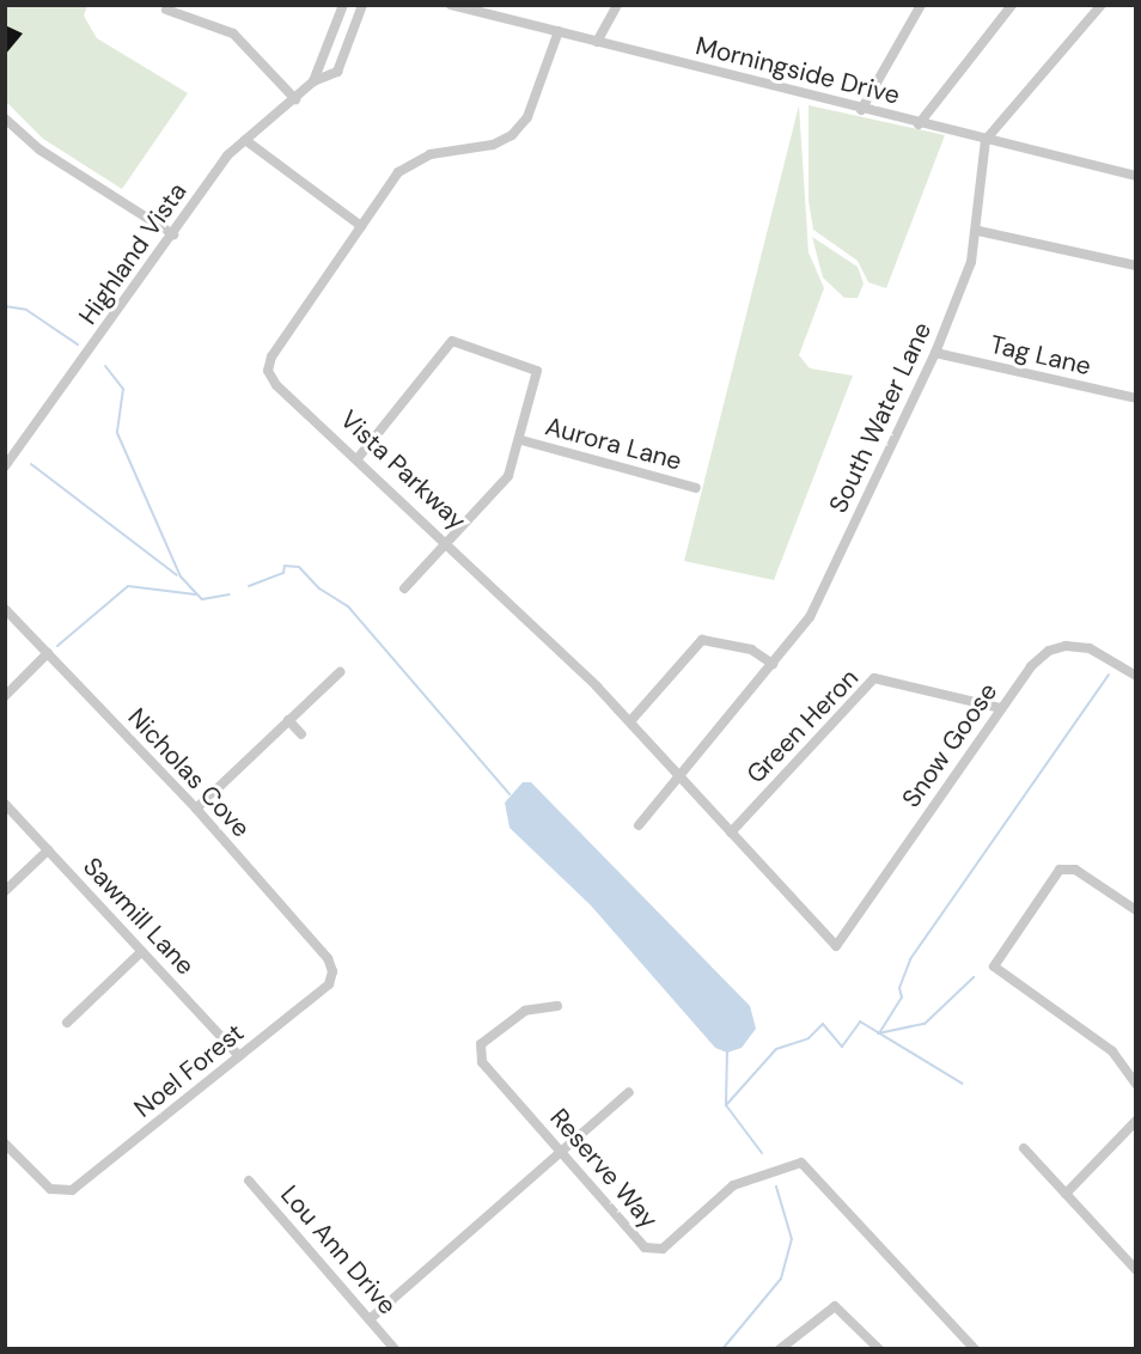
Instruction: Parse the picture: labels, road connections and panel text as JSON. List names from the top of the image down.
{
  "streets": {
    "street": [
      "Morningside Drive",
      "Highland Vista",
      "Tag Lane",
      "South Water Lane",
      "Aurora Lane",
      "Vista Parkway",
      "Green Heron",
      "Snow Goose",
      "Nicholas Cove",
      "Sawmill Lane",
      "Noel Forest",
      "Reserve Way",
      "Lou Ann Drive"
    ]
  },
  "crossings": [
    ["Morningside Drive", "South Water Lane"],
    ["Morningside Drive", "Vista Parkway"],
    ["Tag Lane", "South Water Lane"],
    ["South Water Lane", "Vista Parkway"],
    ["Vista Parkway", "Green Heron"],
    ["Vista Parkway", "Snow Goose"],
    ["Green Heron", "Snow Goose"],
    ["Nicholas Cove", "Noel Forest"],
    ["Sawmill Lane", "Noel Forest"]
  ]
}
